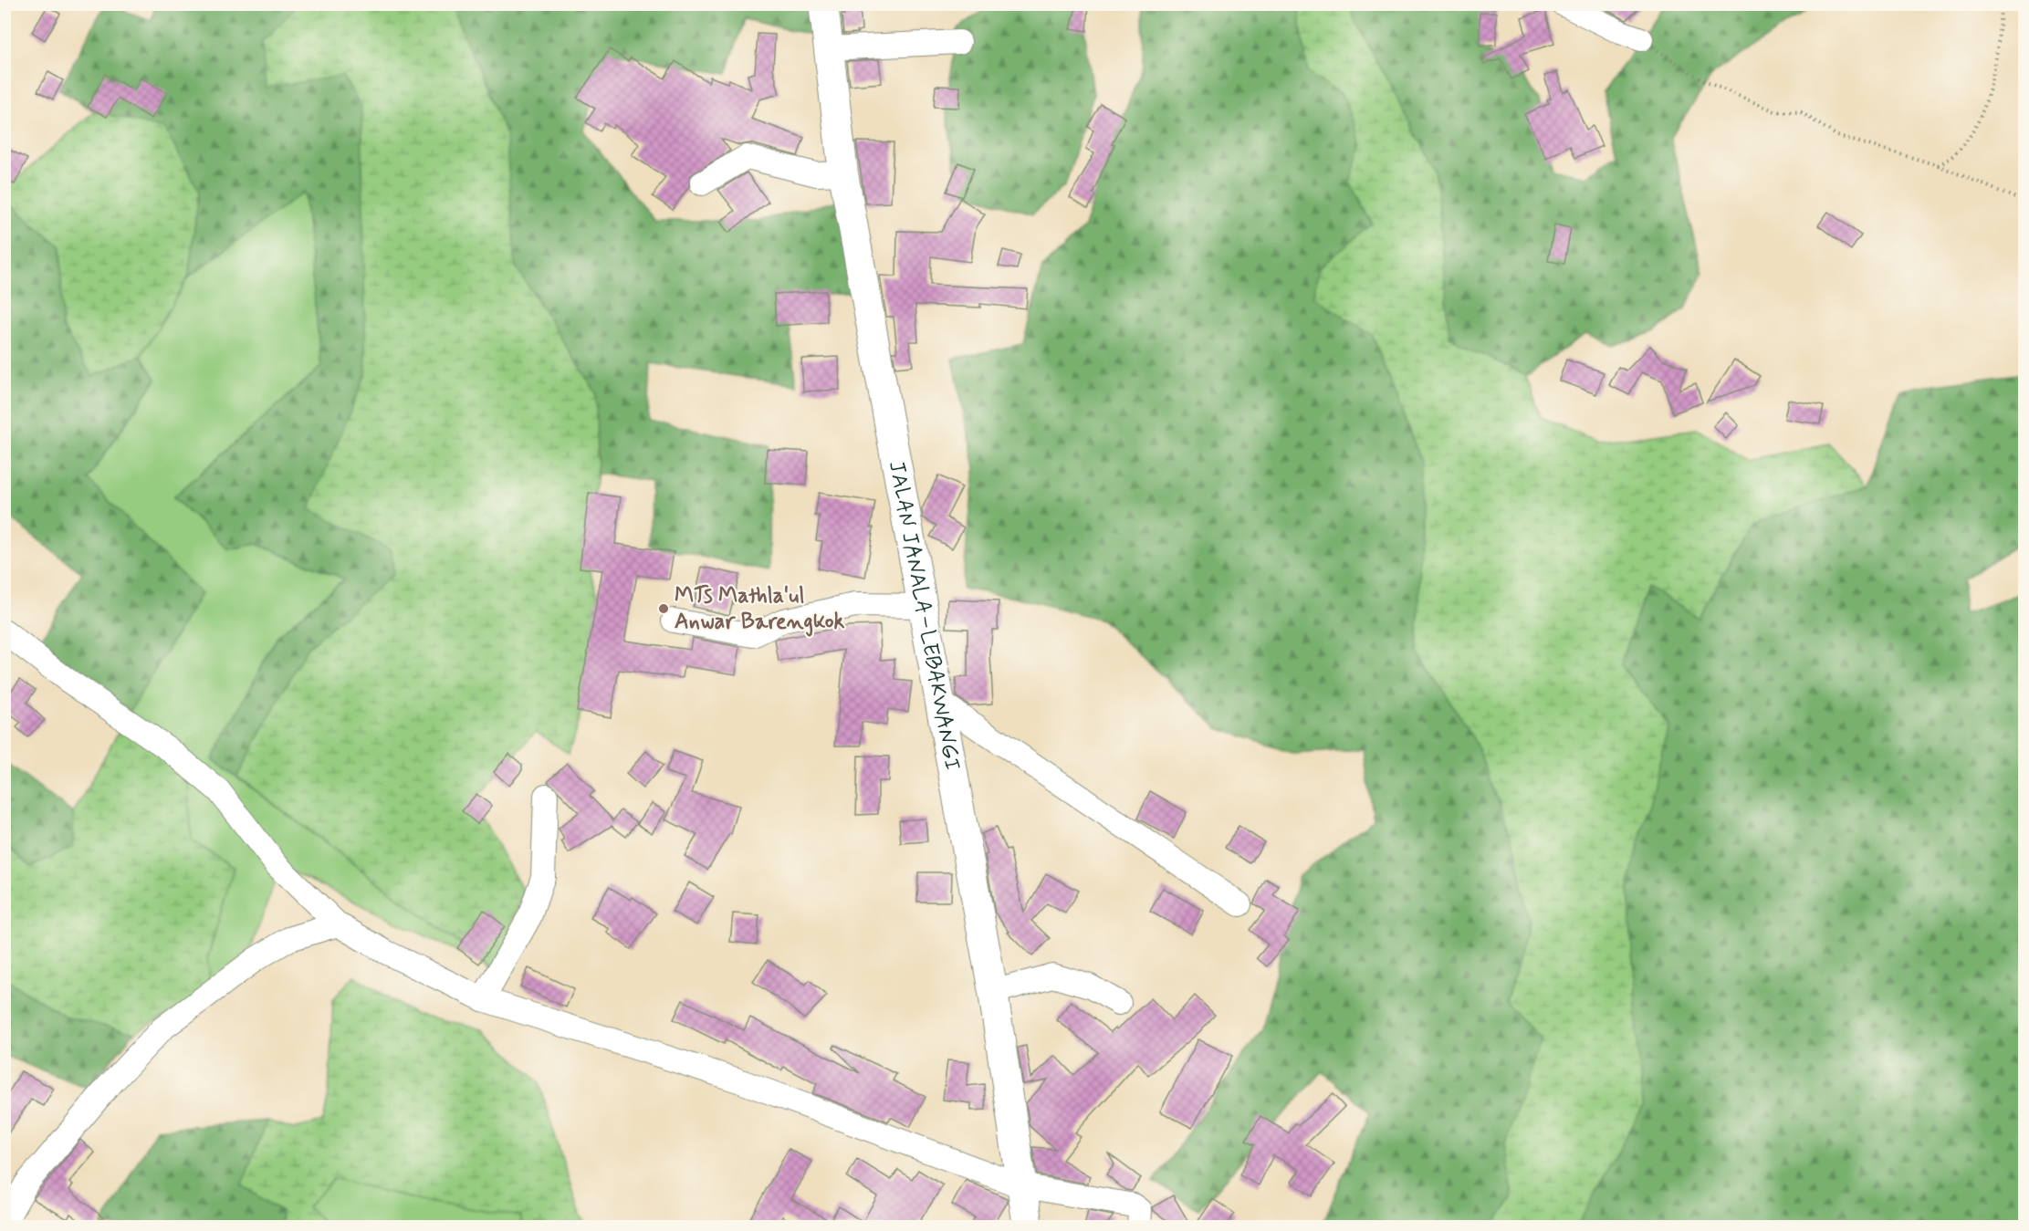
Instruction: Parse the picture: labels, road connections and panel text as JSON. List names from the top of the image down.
{
  "streets": {
    "main road": ["JALAN JANALA–LEBAKWANGI"]
  },
  "places": ["MTs Mathla'ul Anwar Barengkok"]
}
